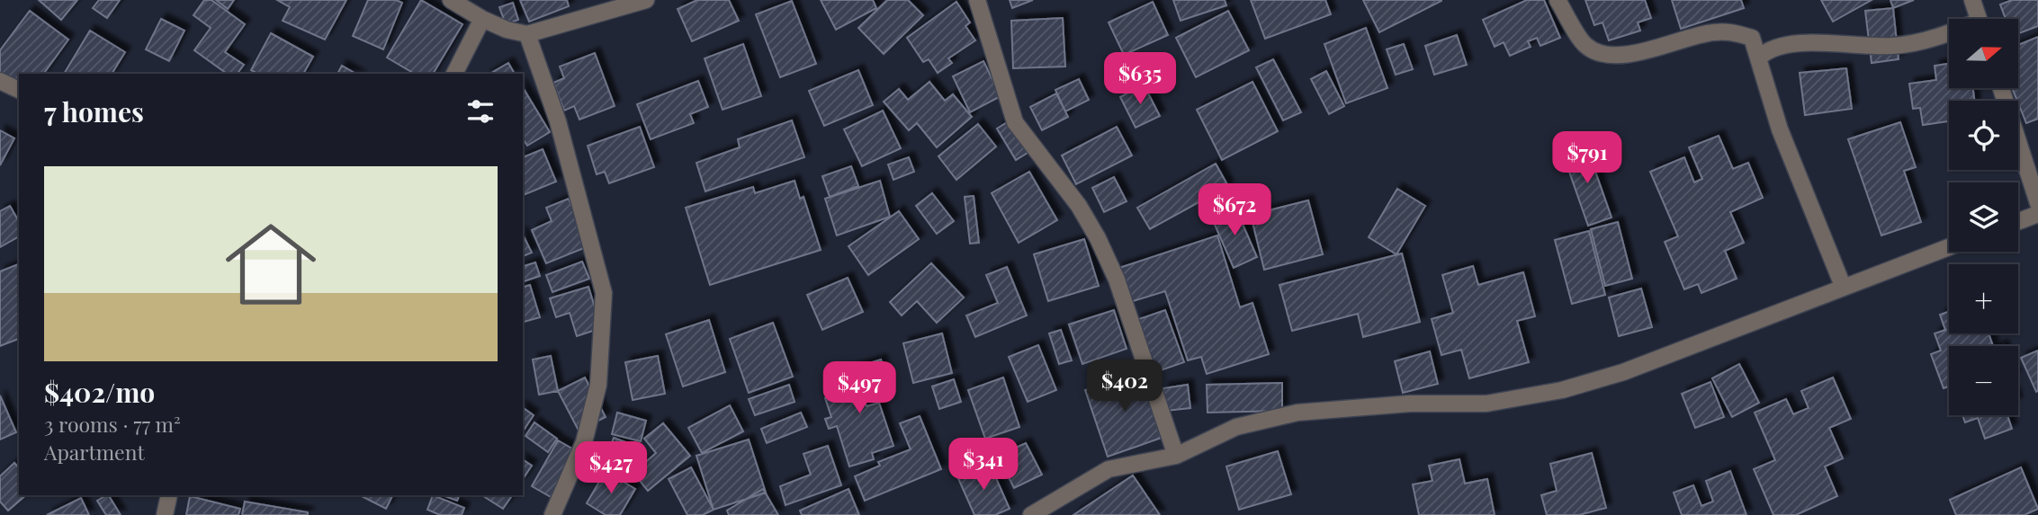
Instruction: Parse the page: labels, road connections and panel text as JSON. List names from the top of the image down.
{
  "north": "right",
  "page": {
    "map_buttons": ["+", "−"],
    "price": [
      "$635",
      "$791",
      "$672",
      "$402",
      "$497",
      "$341",
      "$427"
    ],
    "heading": "7 homes",
    "list": [
      {
        "name": "$402/mo",
        "note": "3 rooms · 77 m² · Apartment"
      }
    ]
  }
}
